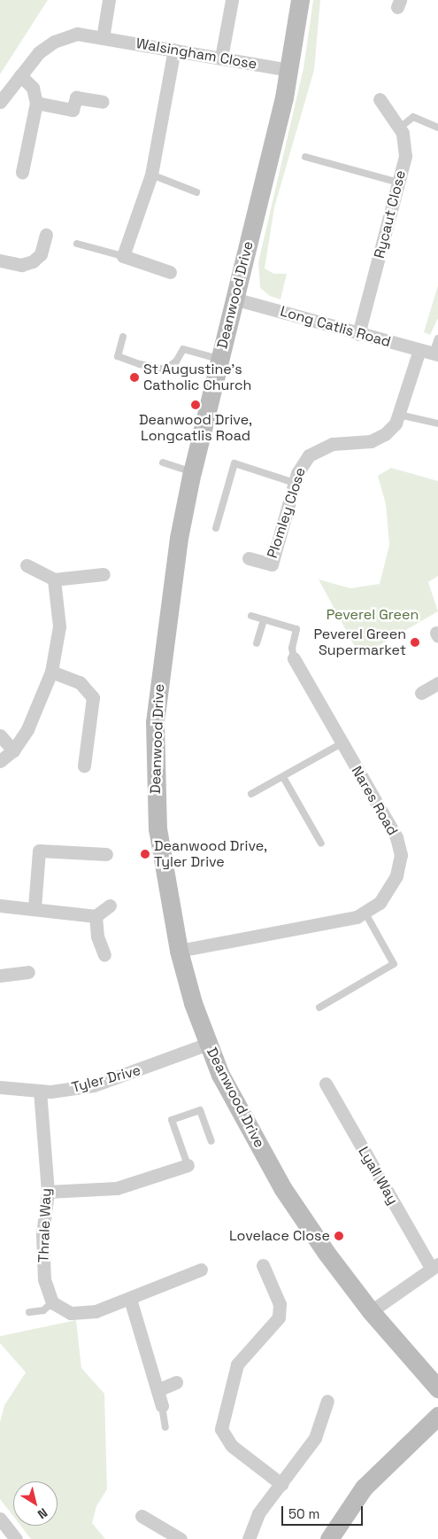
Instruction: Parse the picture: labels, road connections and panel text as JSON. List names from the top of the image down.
{
  "streets": {
    "street": [
      "Walsingham Close",
      "Rycaut Close",
      "Deanwood Drive",
      "Long Catlis Road",
      "Plomley Close",
      "Nares Road",
      "Tyler Drive",
      "Lyall Way",
      "Thrale Way"
    ]
  },
  "crossings": [
    ["Walsingham Close", "Deanwood Drive"],
    ["Rycaut Close", "Long Catlis Road"],
    ["Deanwood Drive", "Long Catlis Road"],
    ["Deanwood Drive", "Nares Road"],
    ["Deanwood Drive", "Tyler Drive"],
    ["Long Catlis Road", "Plomley Close"],
    ["Tyler Drive", "Thrale Way"]
  ],
  "parks": ["Peverel Green"],
  "places": [
    "St Augustine's Catholic Church",
    "Deanwood Drive, Longcatlis Road",
    "Peverel Green Supermarket",
    "Deanwood Drive, Tyler Drive",
    "Lovelace Close"
  ],
  "scale_bar": "50 m",
  "north": "bottom right"
}
